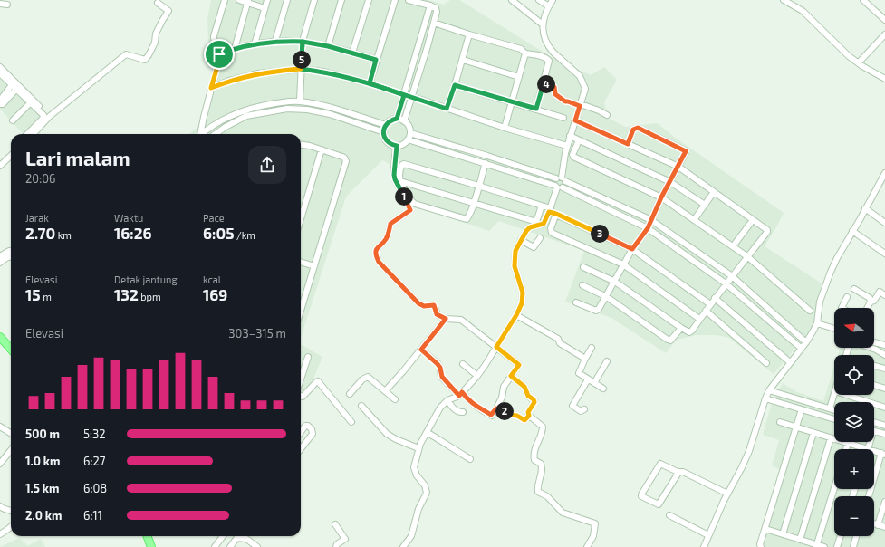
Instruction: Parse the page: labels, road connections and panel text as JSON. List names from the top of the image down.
{
  "north": "left",
  "page": {
    "pins": [
      "5",
      "4",
      "1",
      "3",
      "2"
    ],
    "heading": ["Lari malam", "20:06"],
    "stats": [
      ["Jarak", "2.70 km"],
      ["Waktu", "16:26"],
      ["Pace", "6:05 /km"],
      ["Elevasi", "15 m"],
      ["Detak jantung", "132 bpm"],
      ["kcal", "169"]
    ],
    "map_buttons": ["+", "−"],
    "chart": ["Elevasi", "303–315 m"],
    "list": [
      {
        "name": "500 m",
        "note": "5:32"
      },
      {
        "name": "1.0 km",
        "note": "6:27"
      },
      {
        "name": "1.5 km",
        "note": "6:08"
      },
      {
        "name": "2.0 km",
        "note": "6:11"
      }
    ]
  }
}
